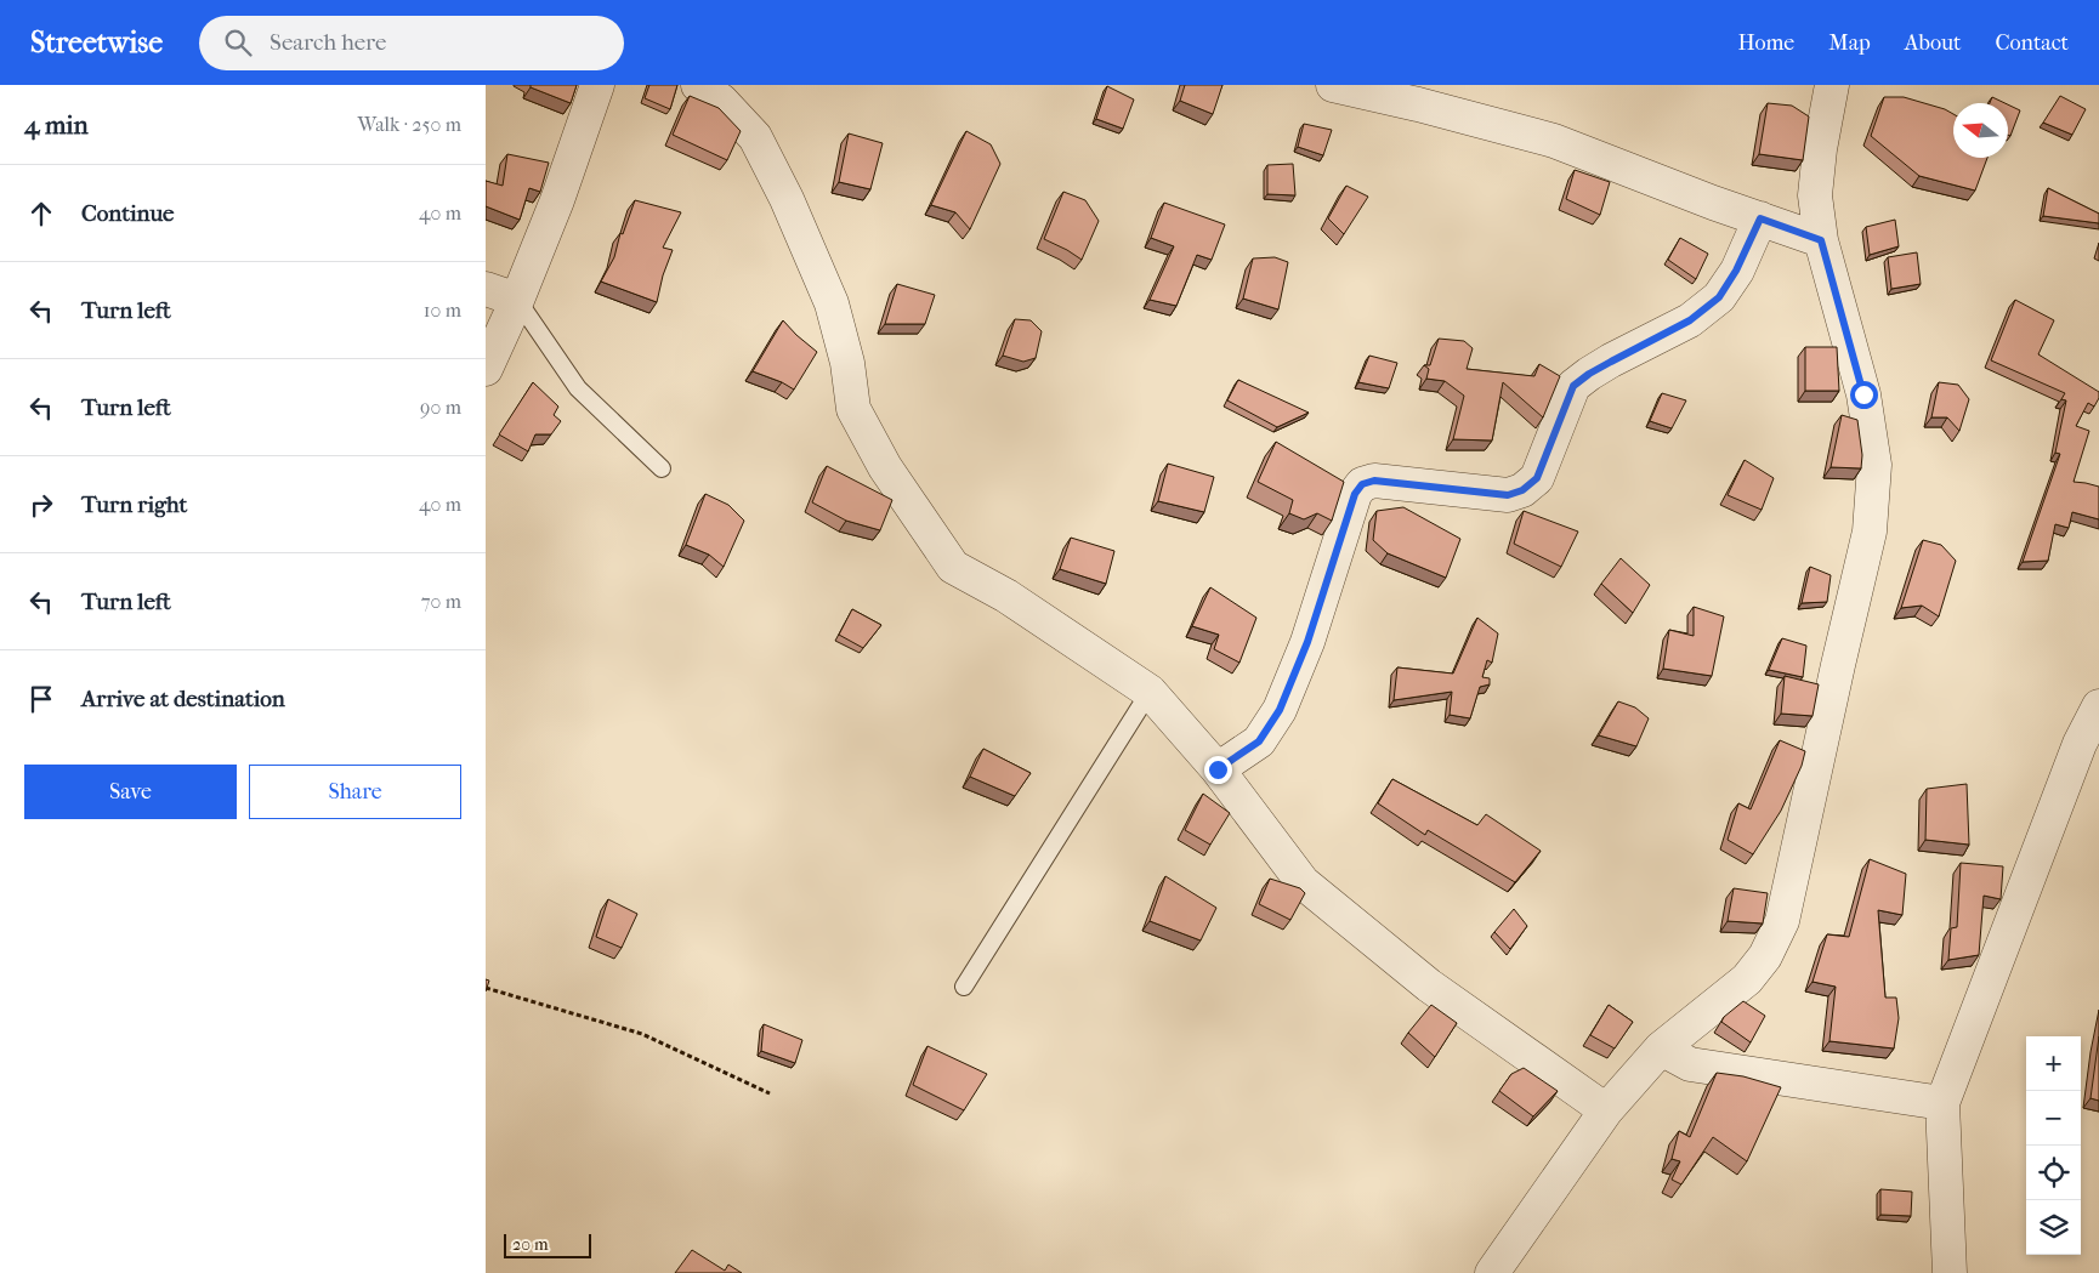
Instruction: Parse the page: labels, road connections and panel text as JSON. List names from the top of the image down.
{
  "scale_bar": "20 m",
  "north": "left",
  "page": {
    "header": "Streetwise",
    "search": "Search here",
    "nav": [
      "Home",
      "Map",
      "About",
      "Contact"
    ],
    "heading": ["4 min", "Walk · 250 m"],
    "list": [
      ["Continue", "40 m"],
      ["Turn left", "10 m"],
      ["Turn left", "90 m"],
      ["Turn right", "40 m"],
      ["Turn left", "70 m"],
      "Arrive at destination"
    ],
    "buttons": ["Save", "Share"],
    "map_buttons": ["+", "−"],
    "scale": "20 m"
  }
}
